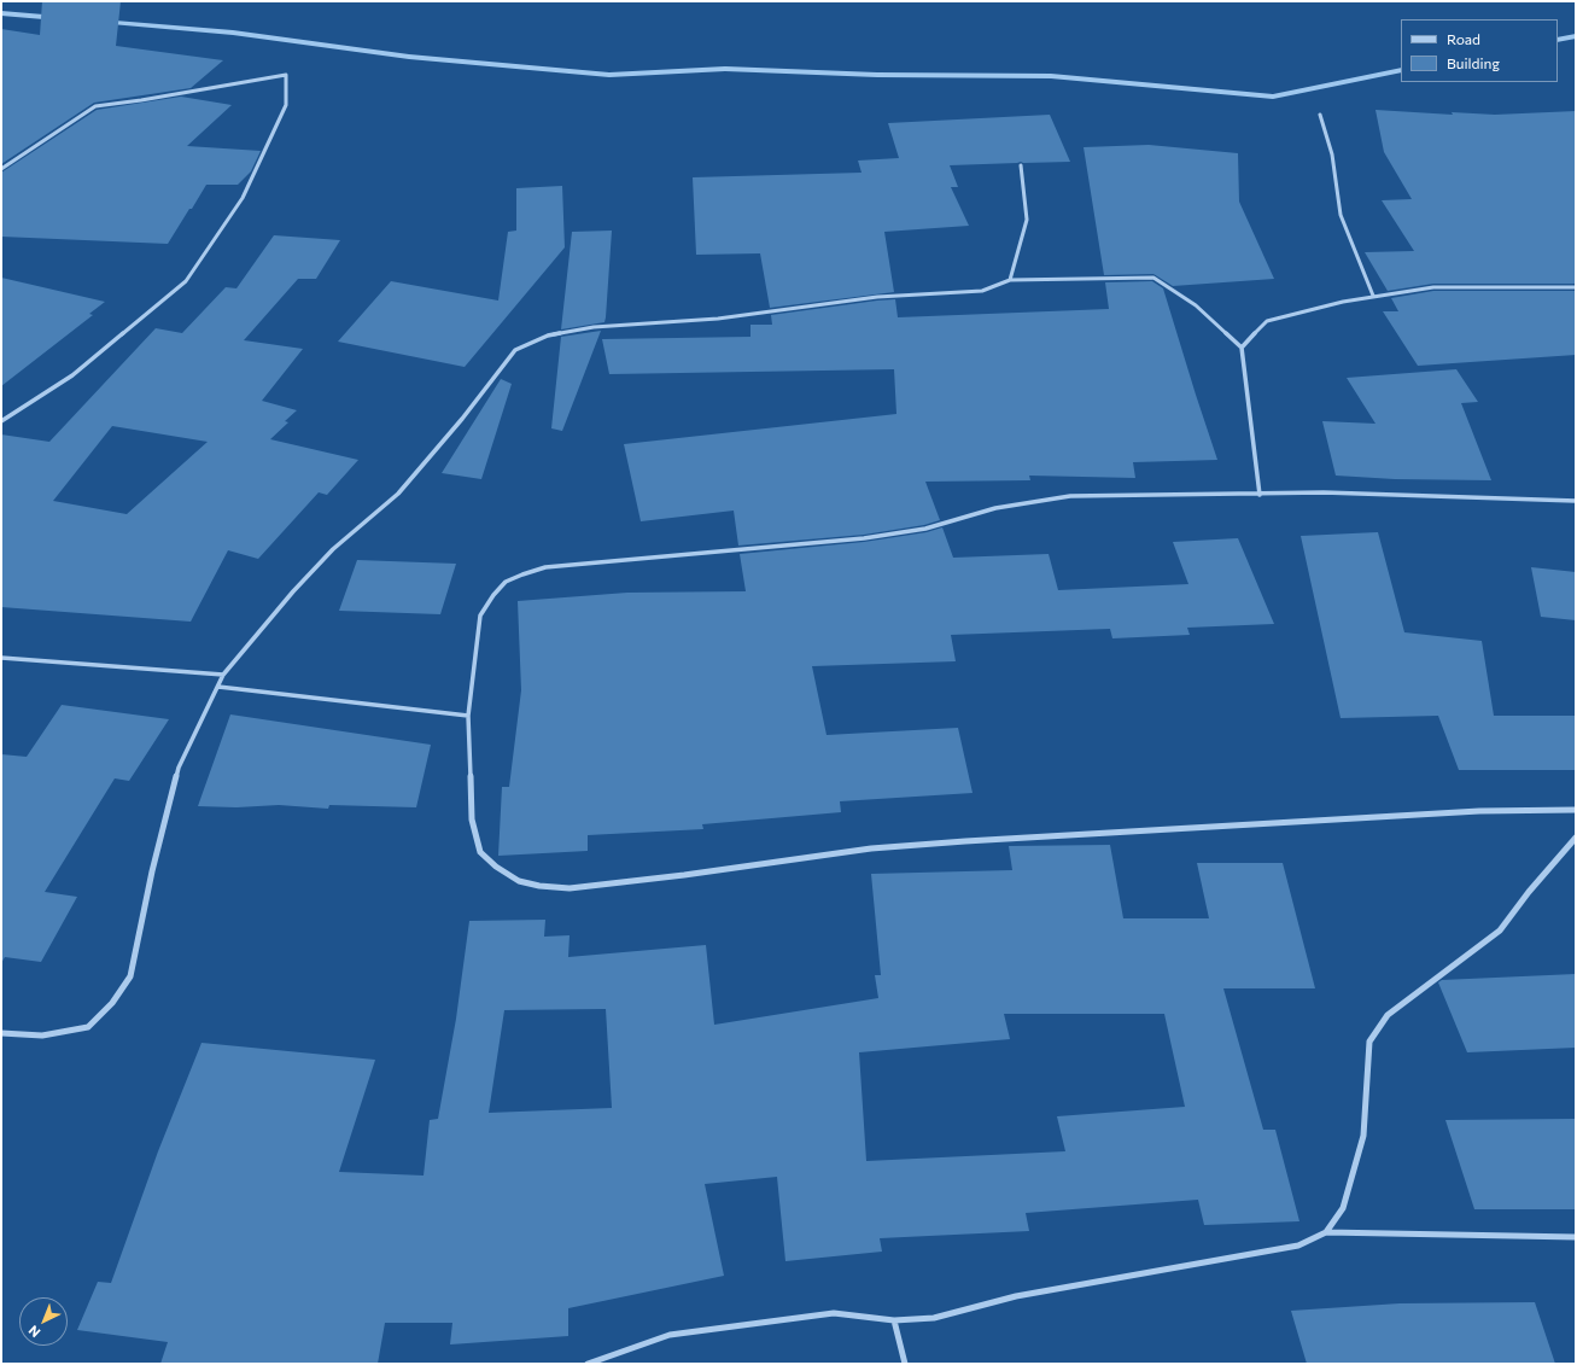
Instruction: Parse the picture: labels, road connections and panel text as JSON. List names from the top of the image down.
{
  "legend": ["Road", "Building"],
  "north": "bottom left"
}
